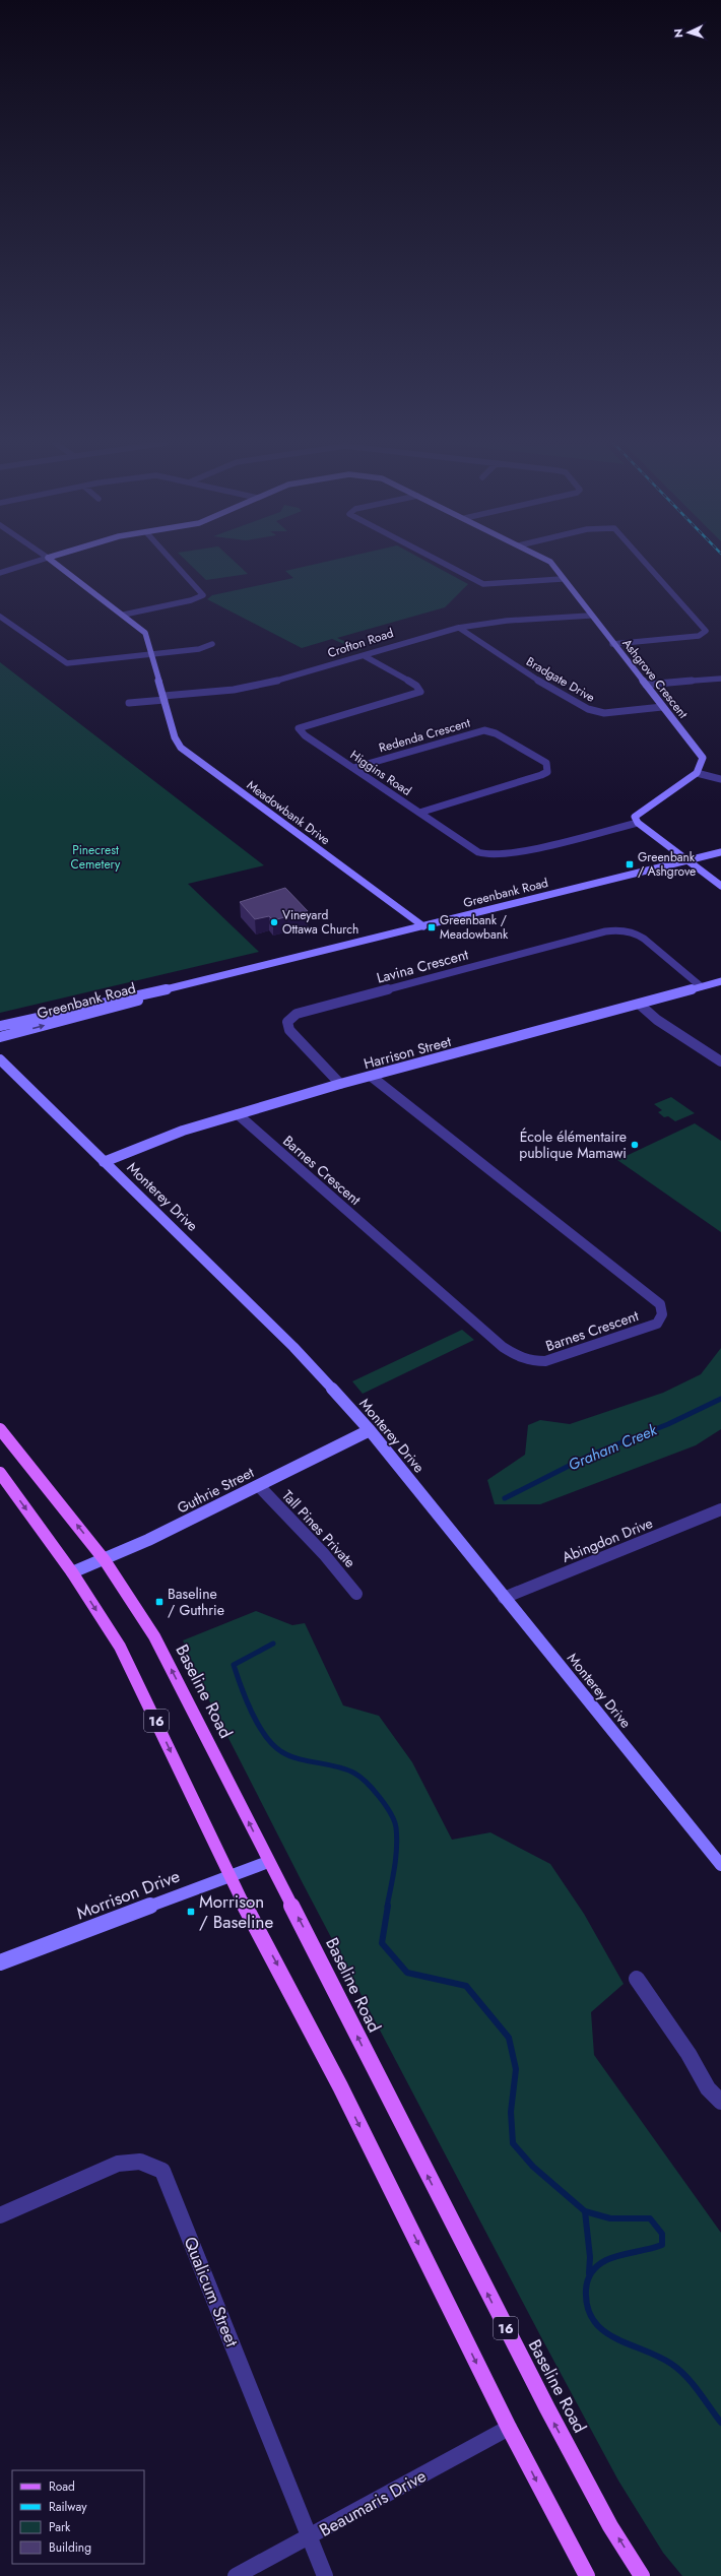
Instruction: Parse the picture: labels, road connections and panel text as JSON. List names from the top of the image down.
{
  "streets": {
    "main road": ["Baseline Road", "16"],
    "street": [
      "Crofton Road",
      "Ashgrove Crescent",
      "Bradgate Drive",
      "Redenda Crescent",
      "Higgins Road",
      "Meadowbank Drive",
      "Greenbank Road",
      "Lavina Crescent",
      "Harrison Street",
      "Barnes Crescent",
      "Monterey Drive",
      "Guthrie Street",
      "Tall Pines Private",
      "Abingdon Drive",
      "Morrison Drive",
      "Qualicum Street",
      "Beaumaris Drive"
    ]
  },
  "crossings": [
    ["Crofton Road", "Ashgrove Crescent"],
    ["Crofton Road", "Bradgate Drive"],
    ["Crofton Road", "Higgins Road"],
    ["Crofton Road", "Meadowbank Drive"],
    ["Ashgrove Crescent", "Bradgate Drive"],
    ["Redenda Crescent", "Higgins Road"],
    ["Meadowbank Drive", "Greenbank Road"],
    ["Lavina Crescent", "Harrison Street"],
    ["Harrison Street", "Barnes Crescent"],
    ["Harrison Street", "Monterey Drive"],
    ["Monterey Drive", "Guthrie Street"],
    ["Monterey Drive", "Abingdon Drive"],
    ["Guthrie Street", "Tall Pines Private"],
    ["Guthrie Street", "Baseline Road"],
    ["Guthrie Street", "16"],
    ["Baseline Road", "Morrison Drive"],
    ["16", "Morrison Drive"],
    ["16", "Beaumaris Drive"],
    ["Qualicum Street", "Beaumaris Drive"]
  ],
  "water": ["Graham Creek"],
  "parks": ["Pinecrest Cemetery"],
  "places": {
    "transit": [
      "Greenbank / Ashgrove",
      "Greenbank / Meadowbank",
      "Baseline / Guthrie",
      "Morrison / Baseline"
    ],
    "other": ["Vineyard Ottawa Church", "École élémentaire publique Mamawi"]
  },
  "legend": [
    "Road",
    "Railway",
    "Park",
    "Building"
  ],
  "north": "left"
}
